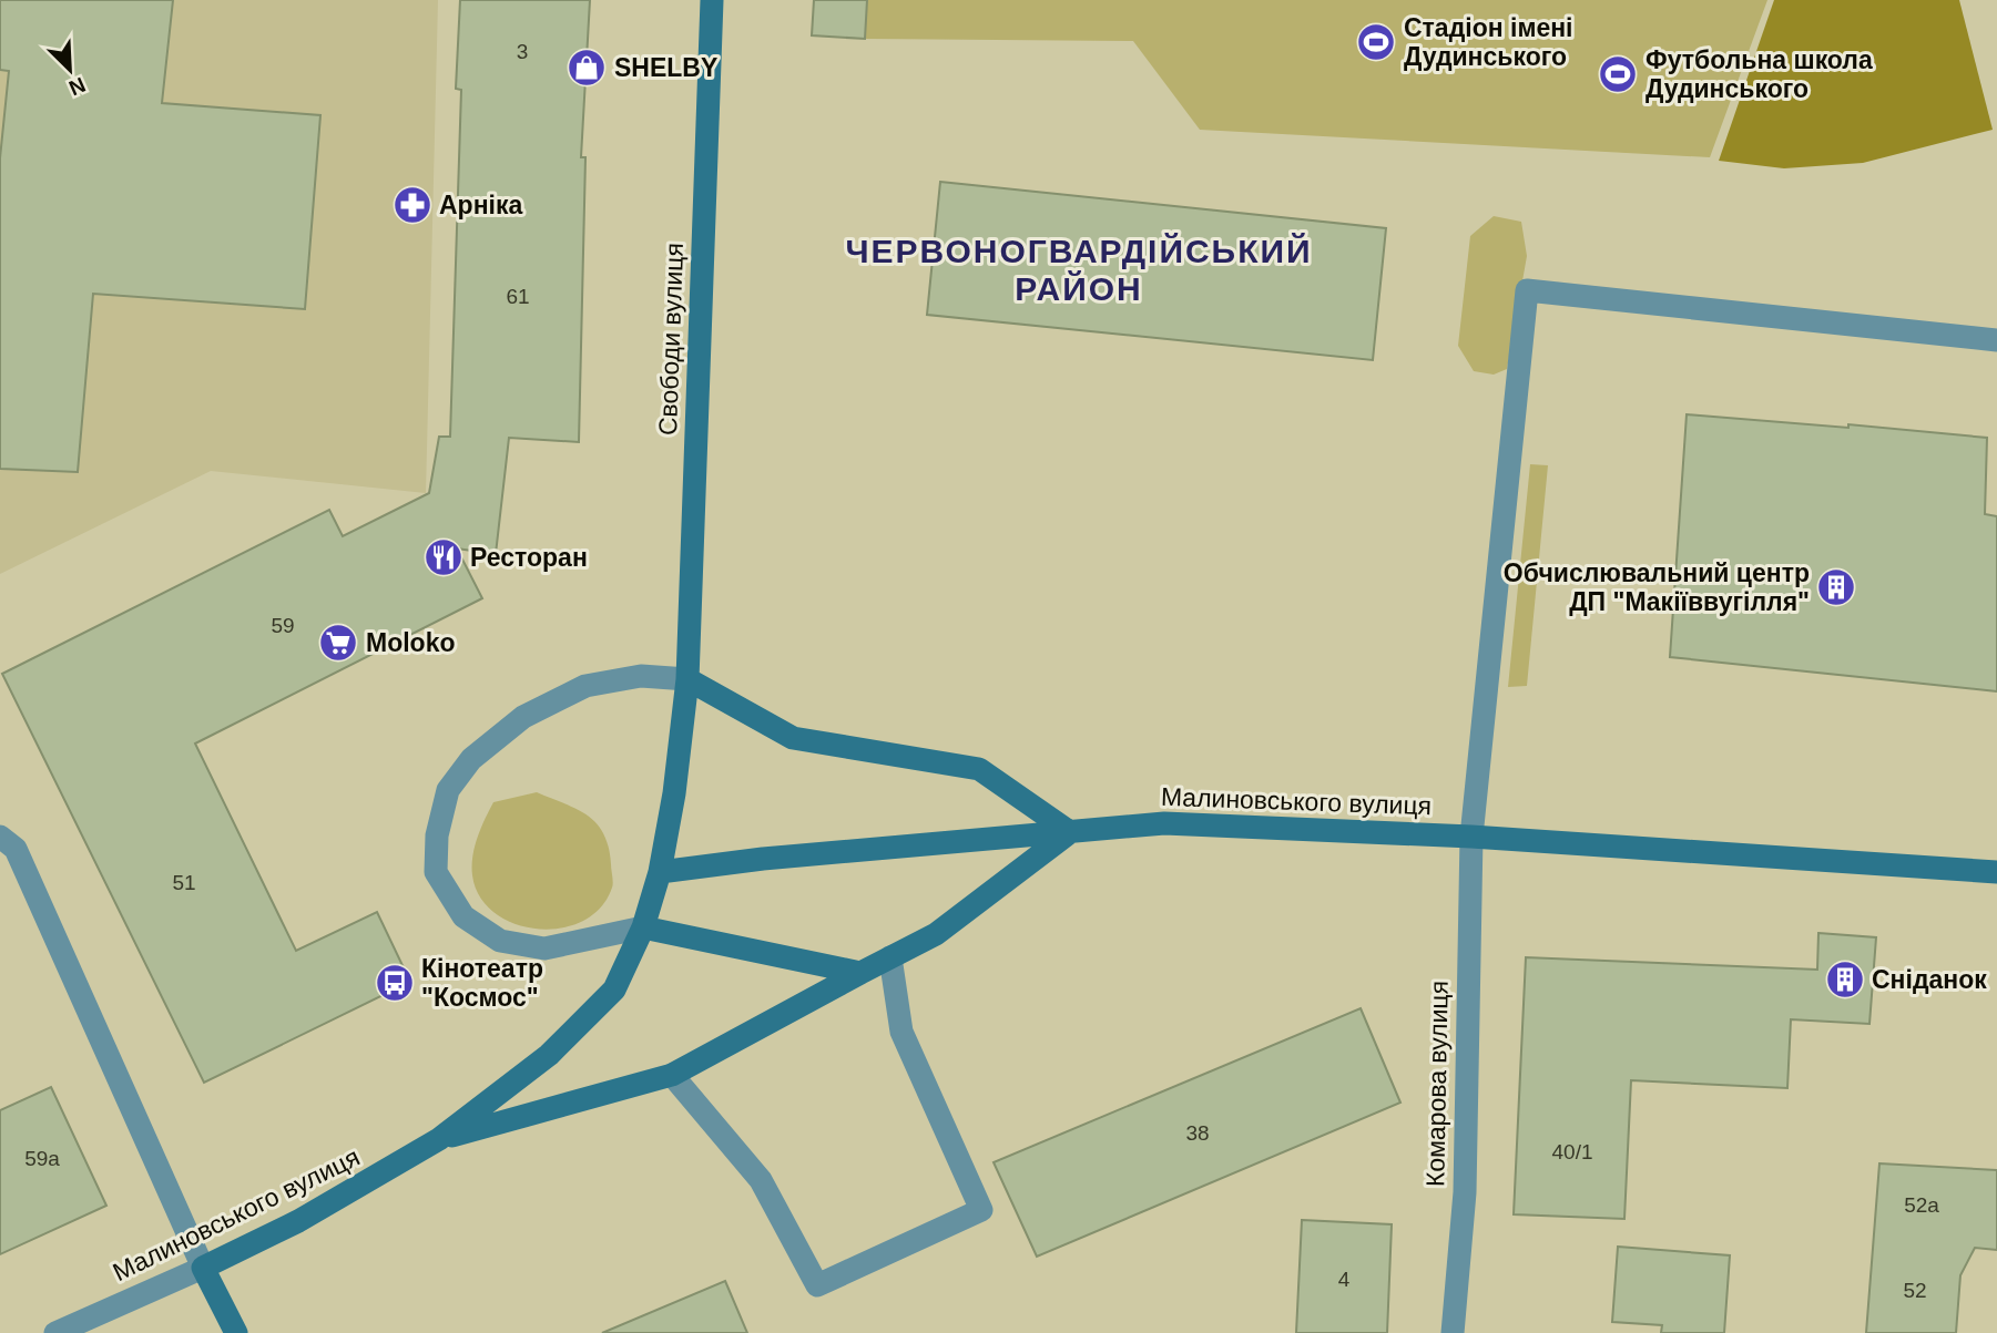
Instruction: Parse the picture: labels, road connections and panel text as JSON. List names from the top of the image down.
{
  "streets": {
    "street": ["Свободи вулиця", "Малиновського вулиця", "Комарова вулиця"]
  },
  "crossings": [
    ["Свободи вулиця", "Малиновського вулиця"],
    ["Малиновського вулиця", "Комарова вулиця"]
  ],
  "districts": ["ЧЕРВОНОГВАРДІЙСЬКИЙ РАЙОН"],
  "places": {
    "sports": ["Стадіон імені Дудинського", "Футбольна школа Дудинського"],
    "shop": ["SHELBY"],
    "pharmacy": ["Арніка"],
    "restaurant": ["Ресторан"],
    "building": ["Обчислювальний центр ДП \"Макіїввугілля\"", "Сніданок"],
    "supermarket": ["Moloko"],
    "bus stop": ["Кінотеатр \"Космос\""]
  },
  "house_numbers": [
    "3",
    "61",
    "59",
    "51",
    "38",
    "40/1",
    "59а",
    "52а",
    "4",
    "52"
  ],
  "north": "bottom right"
}
